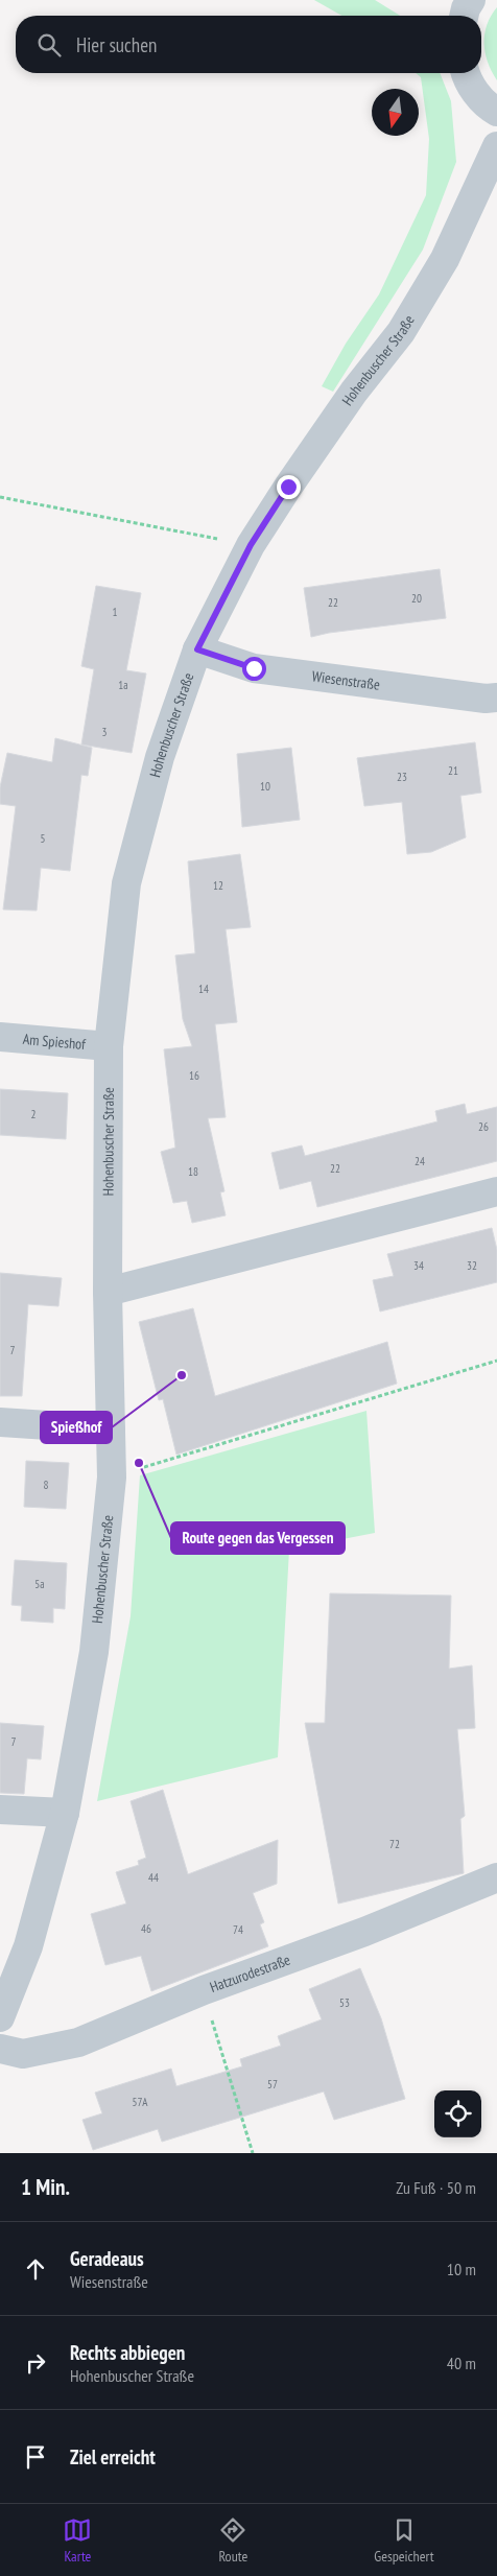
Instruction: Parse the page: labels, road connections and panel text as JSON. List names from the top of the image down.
{
  "streets": {
    "street": [
      "Hohenbuscher Straße",
      "Wiesenstraße",
      "Am Spieshof",
      "Hatzurodestraße"
    ]
  },
  "crossings": [
    ["Hohenbuscher Straße", "Wiesenstraße"],
    ["Hohenbuscher Straße", "Am Spieshof"]
  ],
  "places": ["Spießhof", "Route gegen das Vergessen"],
  "house_numbers": [
    "20",
    "22",
    "1",
    "1a",
    "3",
    "21",
    "23",
    "10",
    "5",
    "12",
    "14",
    "16",
    "2",
    "26",
    "24",
    "22",
    "18",
    "34",
    "32",
    "7",
    "8",
    "5a",
    "7",
    "72",
    "44",
    "46",
    "74",
    "53",
    "57",
    "57A"
  ],
  "north": "bottom",
  "page": {
    "search": "Hier suchen",
    "heading": ["1 Min.", "Zu Fuß · 50 m"],
    "list": [
      ["Geradeaus", "Wiesenstraße", "10 m"],
      ["Rechts abbiegen", "Hohenbuscher Straße", "40 m"],
      "Ziel erreicht"
    ],
    "nav": ["Karte", "Route", "Gespeichert"]
  }
}
